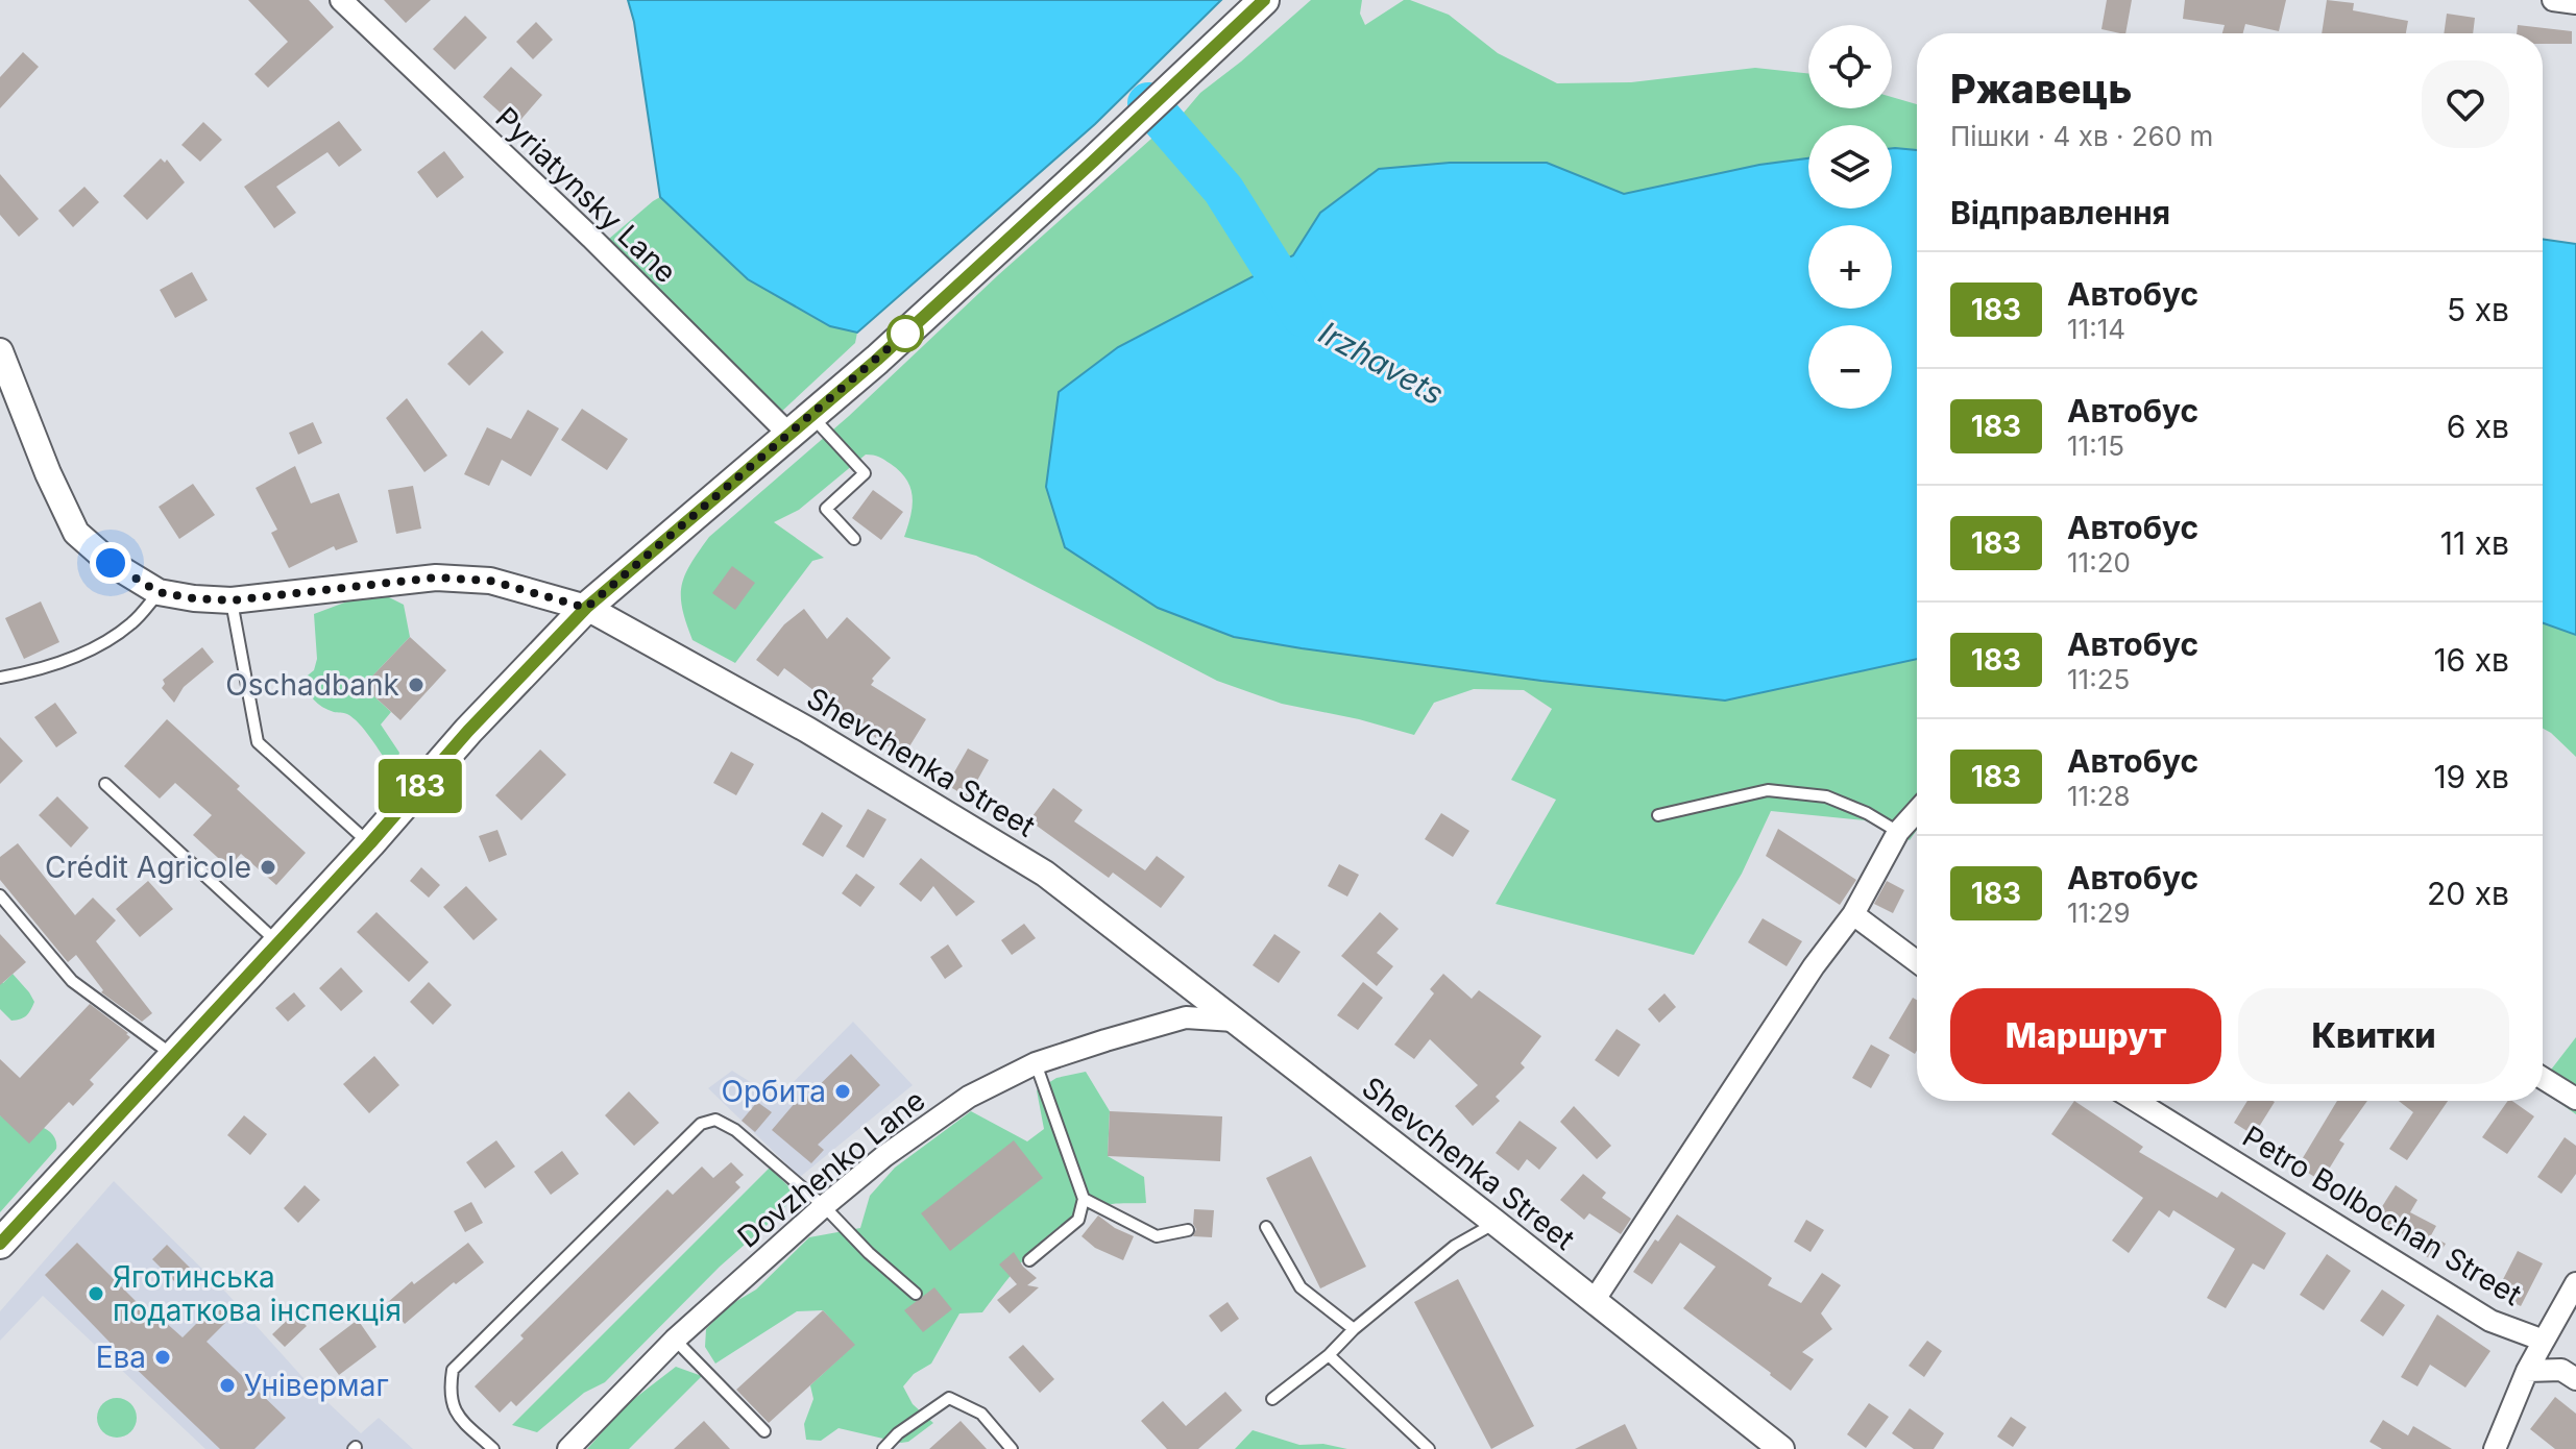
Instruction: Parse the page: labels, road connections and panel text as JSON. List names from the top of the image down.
{
  "streets": {
    "street": [
      "Pyriatynsky Lane",
      "Shevchenka Street",
      "Dovzhenko Lane",
      "Petro Bolbochan Street"
    ]
  },
  "crossings": [
    ["Shevchenka Street", "Dovzhenko Lane"]
  ],
  "water": ["Irzhavets"],
  "places": [
    "Oschadbank",
    "Crédit Agricole",
    "Орбита",
    "Яготинська податкова інспекція",
    "Ева",
    "Універмаг"
  ],
  "lines": ["bus line 183"],
  "page": {
    "on_map": "183",
    "map_buttons": ["+", "−"],
    "heading": [
      ["Ржавець", "Пішки · 4 хв · 260 m"],
      "Відправлення"
    ],
    "list": [
      {
        "mark": "183",
        "name": "Автобус",
        "note": "11:14",
        "value": "5 хв"
      },
      {
        "mark": "183",
        "name": "Автобус",
        "note": "11:15",
        "value": "6 хв"
      },
      {
        "mark": "183",
        "name": "Автобус",
        "note": "11:20",
        "value": "11 хв"
      },
      {
        "mark": "183",
        "name": "Автобус",
        "note": "11:25",
        "value": "16 хв"
      },
      {
        "mark": "183",
        "name": "Автобус",
        "note": "11:28",
        "value": "19 хв"
      },
      {
        "mark": "183",
        "name": "Автобус",
        "note": "11:29",
        "value": "20 хв"
      }
    ],
    "buttons": ["Маршрут", "Квитки"]
  }
}
